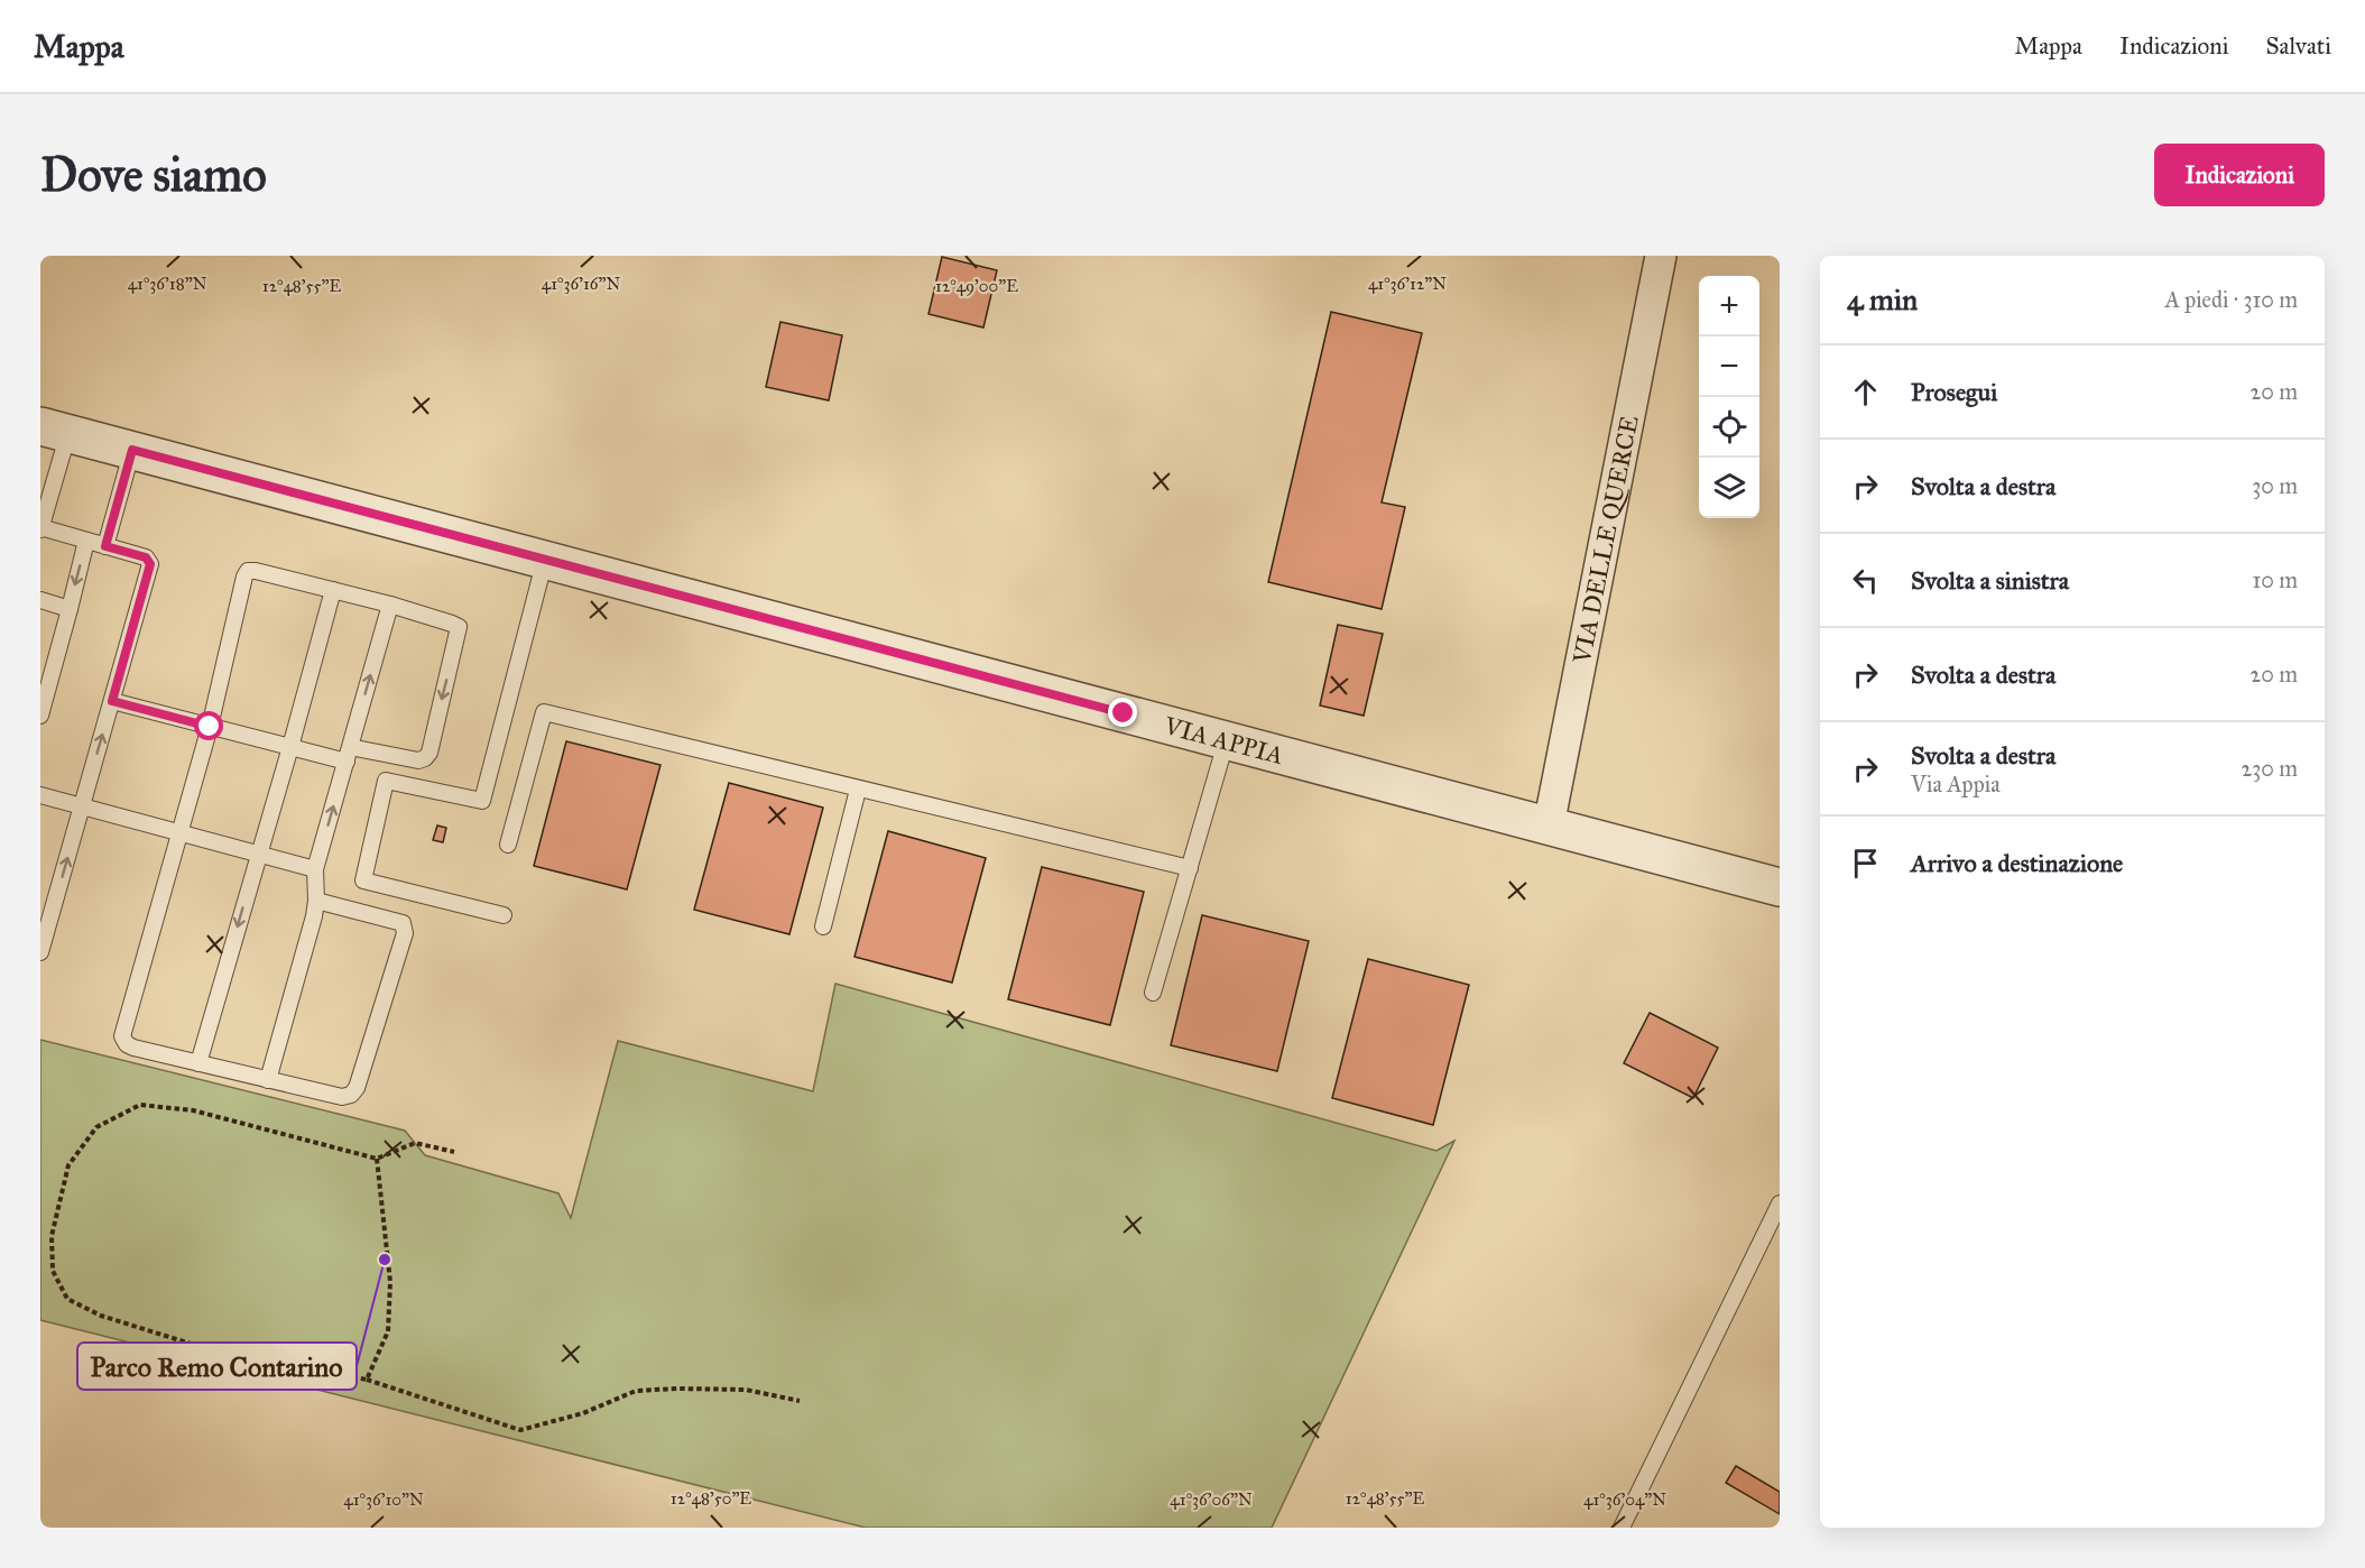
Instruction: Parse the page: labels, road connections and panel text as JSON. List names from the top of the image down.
{
  "streets": {
    "street": ["VIA DELLE QUERCE", "VIA APPIA"]
  },
  "crossings": [
    ["VIA DELLE QUERCE", "VIA APPIA"]
  ],
  "places": ["Parco Remo Contarino"],
  "page": {
    "header": "Mappa",
    "nav": ["Mappa", "Indicazioni", "Salvati"],
    "buttons": "Indicazioni",
    "title": "Dove siamo",
    "heading": ["4 min", "A piedi · 310 m"],
    "map_buttons": ["+", "−"],
    "list": [
      ["Prosegui", "20 m"],
      ["Svolta a destra", "30 m"],
      ["Svolta a sinistra", "10 m"],
      ["Svolta a destra", "20 m"],
      ["Svolta a destra", "Via Appia", "230 m"],
      "Arrivo a destinazione"
    ]
  },
  "coordinates": [
    "41°36'18\"N",
    "41°36'16\"N",
    "41°36'12\"N",
    "12°48'55\"E",
    "12°49'00\"E",
    "12°48'50\"E",
    "41°36'10\"N",
    "41°36'06\"N",
    "41°36'04\"N"
  ]
}
